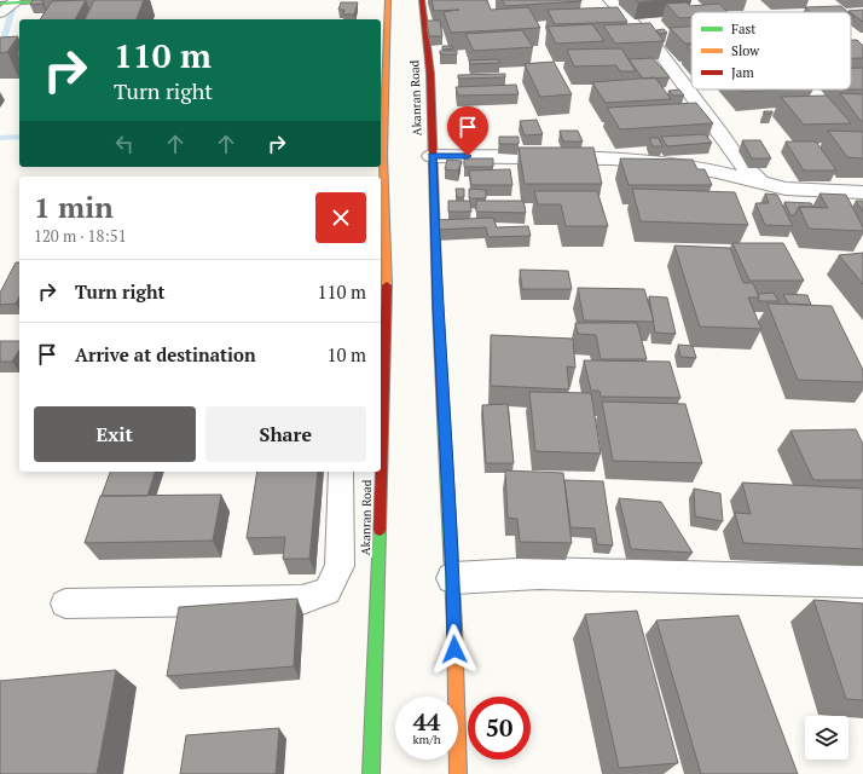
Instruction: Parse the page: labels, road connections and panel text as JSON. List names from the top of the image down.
{
  "streets": {
    "main road": ["Akanran Road"]
  },
  "legend": ["Fast", "Slow", "Jam"],
  "page": {
    "turn": ["110 m", "Turn right"],
    "heading": ["1 min", "120 m · 18:51"],
    "list": [
      {
        "name": "Turn right",
        "value": "110 m"
      },
      {
        "name": "Arrive at destination",
        "value": "10 m"
      }
    ],
    "buttons": ["Exit", "Share"],
    "speed": "44 km/h",
    "limit": "50"
  }
}
